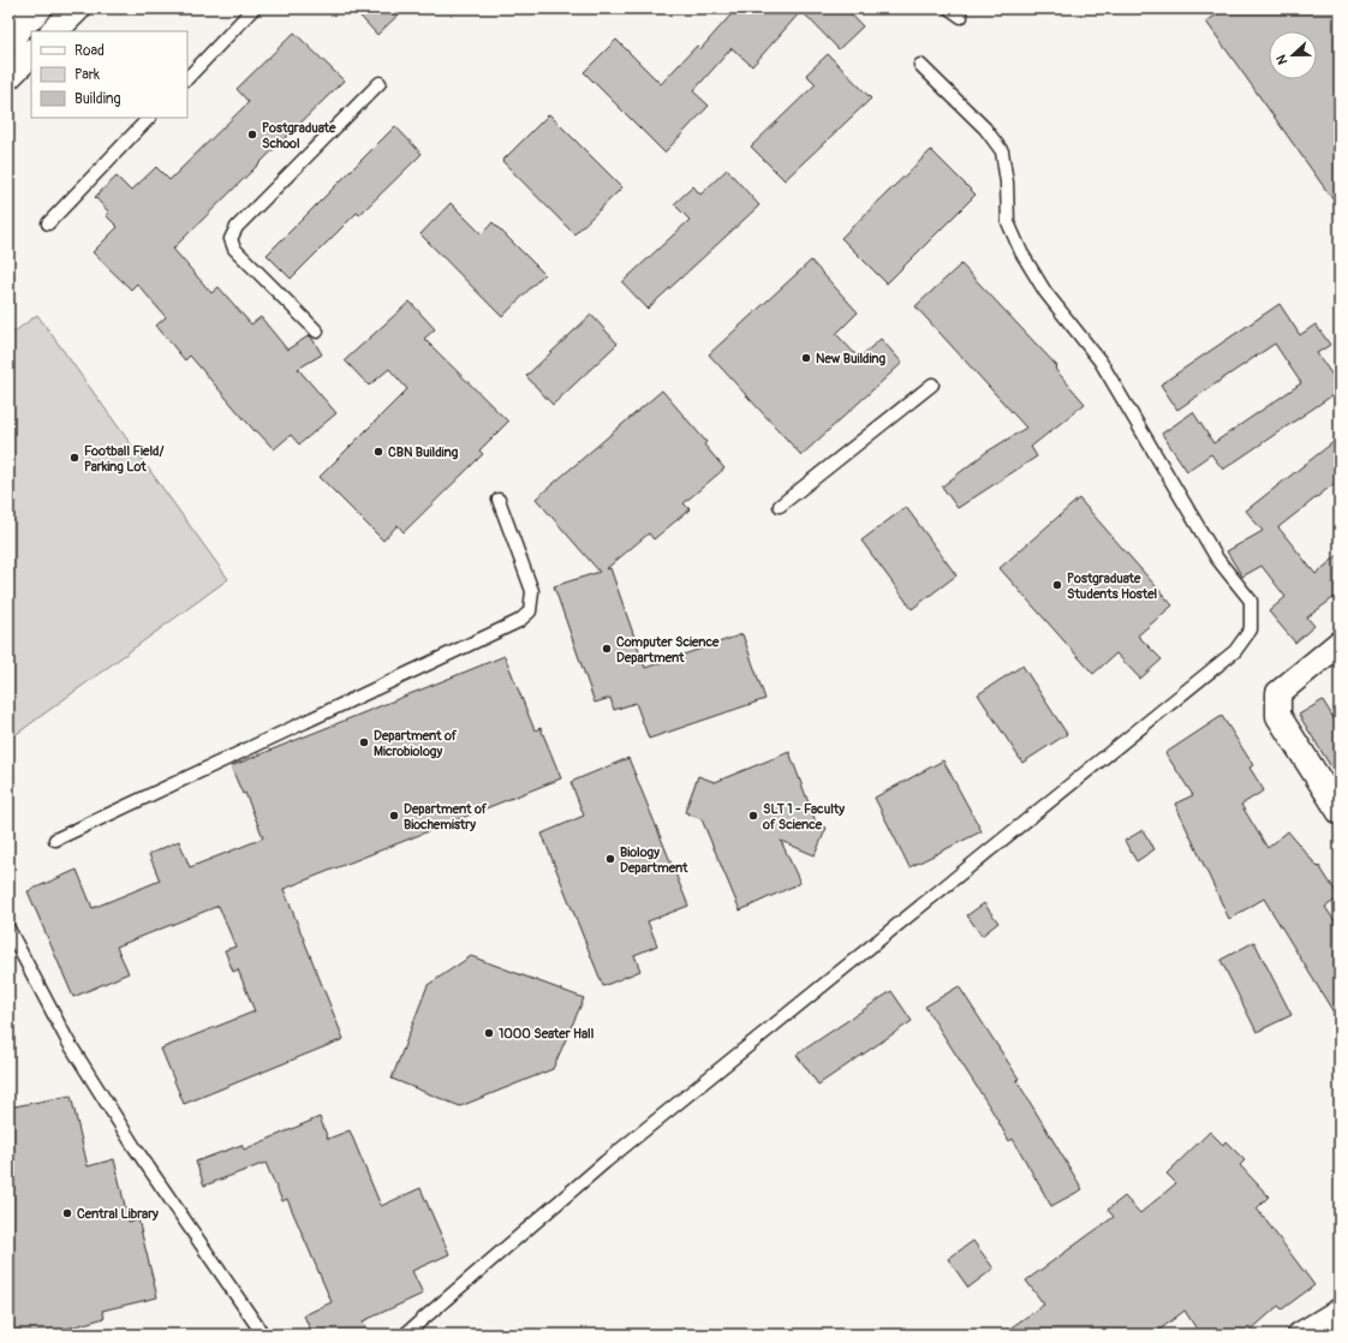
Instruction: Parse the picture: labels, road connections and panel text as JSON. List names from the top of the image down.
{
  "places": [
    "Postgraduate School",
    "New Building",
    "CBN Building",
    "Football Field/ Parking Lot",
    "Postgraduate Students Hostel",
    "Computer Science Department",
    "Department of Microbiology",
    "Department of Biochemistry",
    "SLT 1 - Faculty of Science",
    "Biology Department",
    "1000 Seater Hall",
    "Central Library"
  ],
  "legend": ["Road", "Park", "Building"],
  "north": "left"
}
